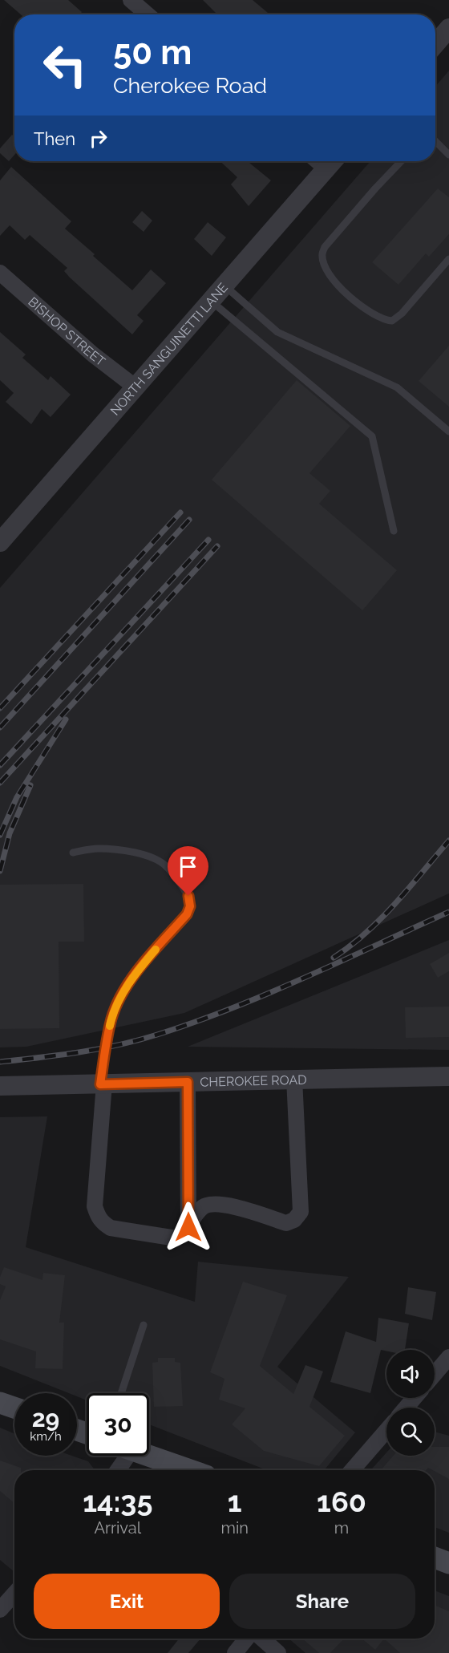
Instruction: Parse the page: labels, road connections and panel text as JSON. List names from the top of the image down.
{
  "streets": {
    "street": ["BISHOP STREET", "NORTH SANGUINETTI LANE", "CHEROKEE ROAD"]
  },
  "crossings": [
    ["BISHOP STREET", "NORTH SANGUINETTI LANE"]
  ],
  "page": {
    "turn": ["50 m", "Cherokee Road"],
    "then": "Then",
    "speed": "29 km/h",
    "limit": "30",
    "eta": [
      "14:35",
      "Arrival",
      "1",
      "min",
      "160",
      "m"
    ],
    "buttons": ["Exit", "Share"]
  }
}
